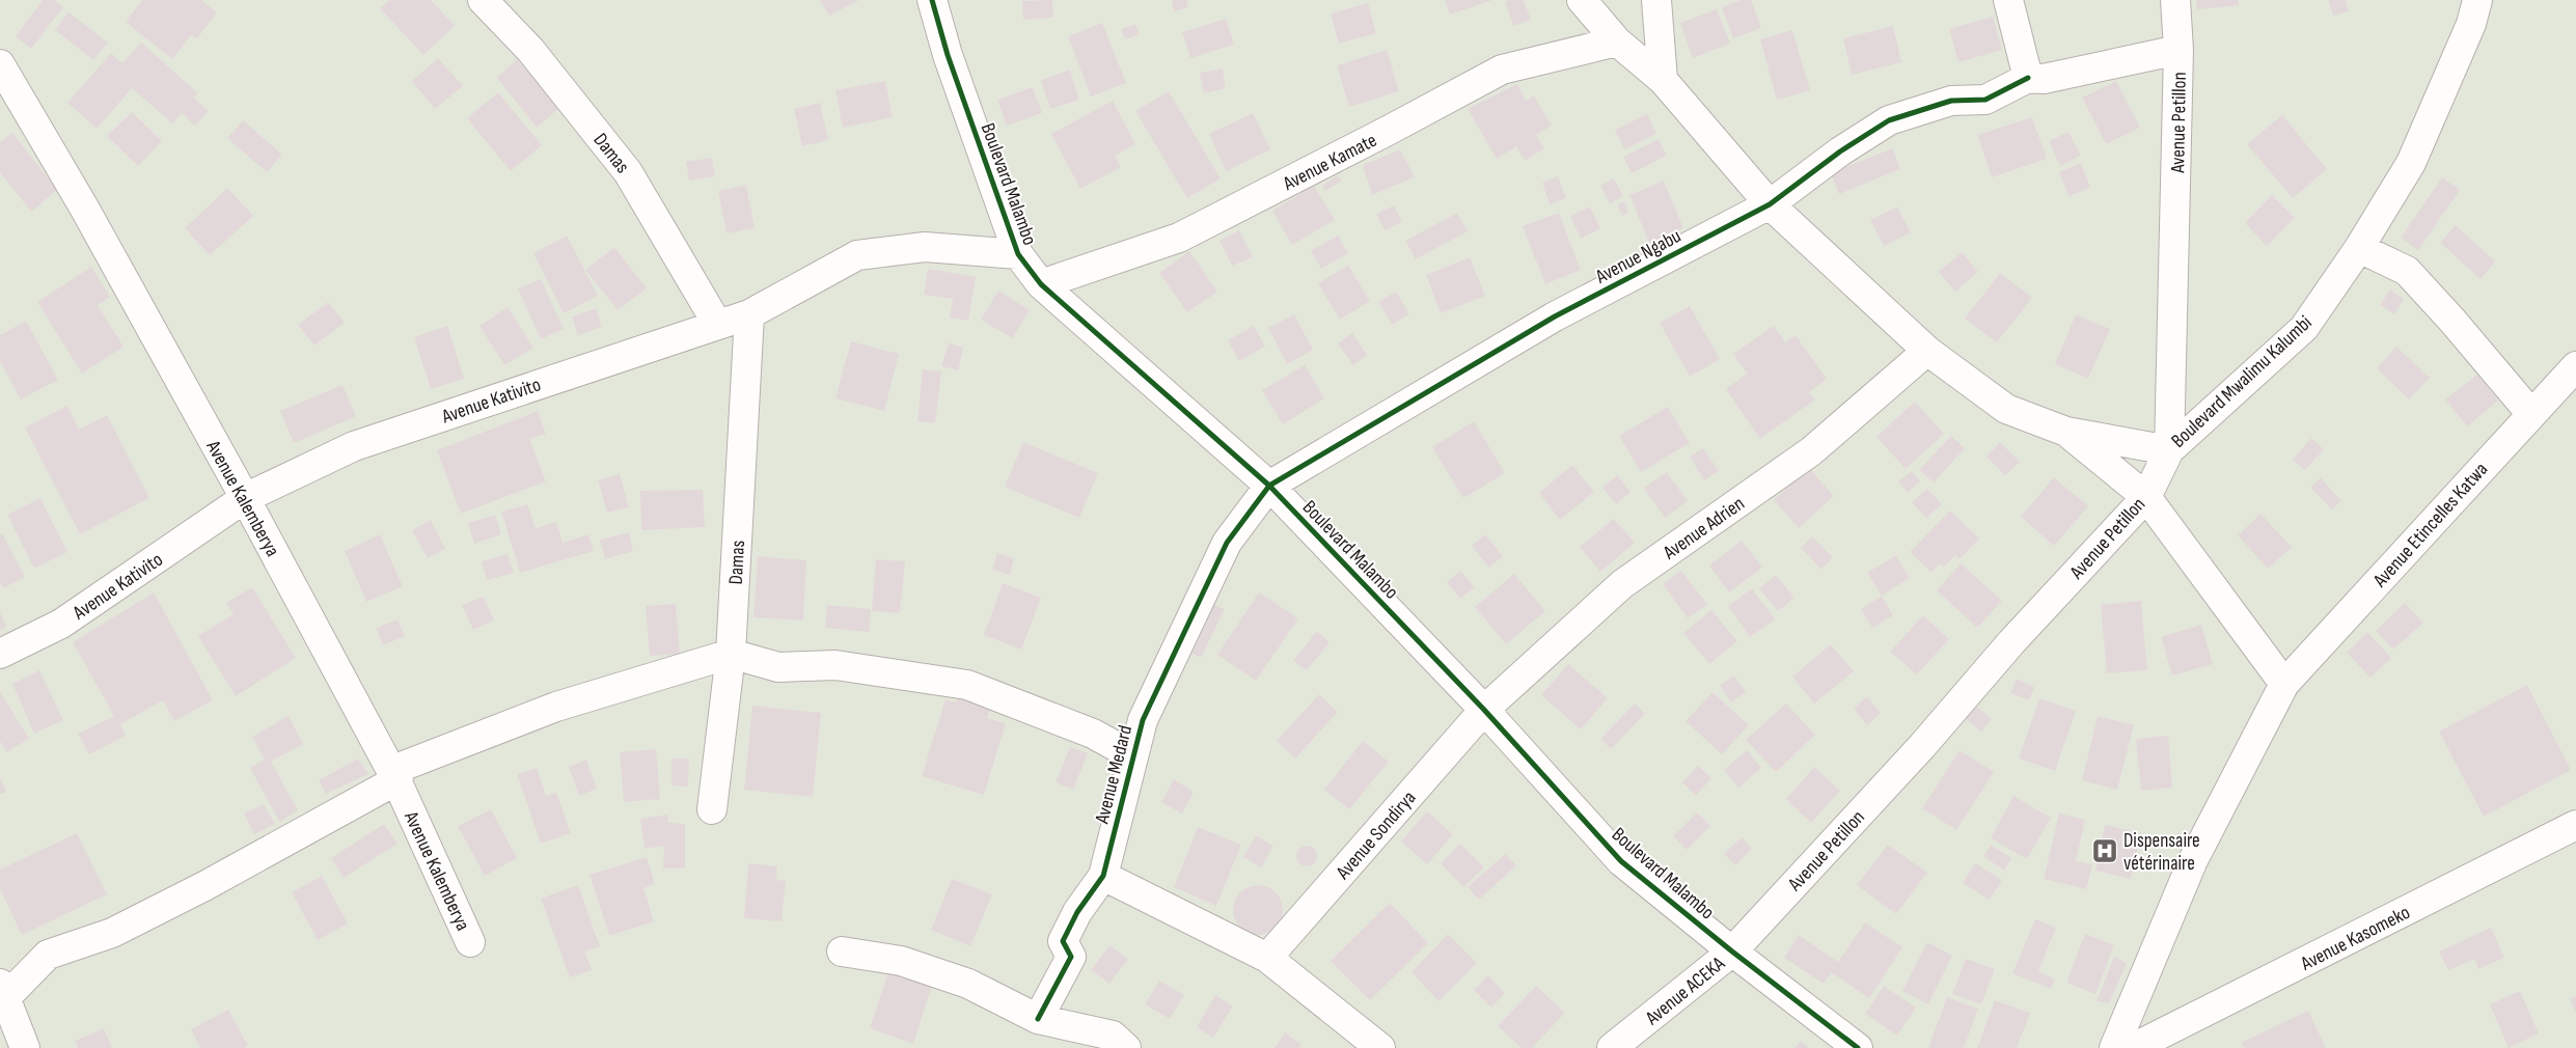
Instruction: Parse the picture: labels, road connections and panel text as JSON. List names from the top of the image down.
{
  "streets": {
    "street": [
      "Avenue Petillon",
      "Damas",
      "Avenue Kamate",
      "Boulevard Malambo",
      "Avenue Ngabu",
      "Boulevard Mwalimu Kalumbi",
      "Avenue Kativito",
      "Avenue Kalemberya",
      "Avenue Etincelles Katwa",
      "Avenue Adrien",
      "Avenue Medard",
      "Avenue Sondirya",
      "Avenue Kasomeko",
      "Avenue ACEKA"
    ]
  },
  "crossings": [
    ["Avenue Petillon", "Boulevard Malambo"],
    ["Avenue Petillon", "Boulevard Mwalimu Kalumbi"],
    ["Avenue Petillon", "Avenue ACEKA"],
    ["Damas", "Avenue Kativito"],
    ["Avenue Kamate", "Boulevard Malambo"],
    ["Avenue Kamate", "Boulevard Mwalimu Kalumbi"],
    ["Boulevard Malambo", "Avenue Ngabu"],
    ["Boulevard Malambo", "Avenue Kativito"],
    ["Boulevard Malambo", "Avenue Adrien"],
    ["Boulevard Malambo", "Avenue Medard"],
    ["Boulevard Malambo", "Avenue Sondirya"],
    ["Boulevard Malambo", "Avenue ACEKA"],
    ["Avenue Ngabu", "Boulevard Mwalimu Kalumbi"],
    ["Avenue Ngabu", "Avenue Medard"],
    ["Boulevard Mwalimu Kalumbi", "Avenue Adrien"],
    ["Avenue Kativito", "Avenue Kalemberya"],
    ["Avenue Adrien", "Avenue Sondirya"]
  ],
  "places": {
    "hospital": ["Dispensaire vétérinaire"]
  }
}
